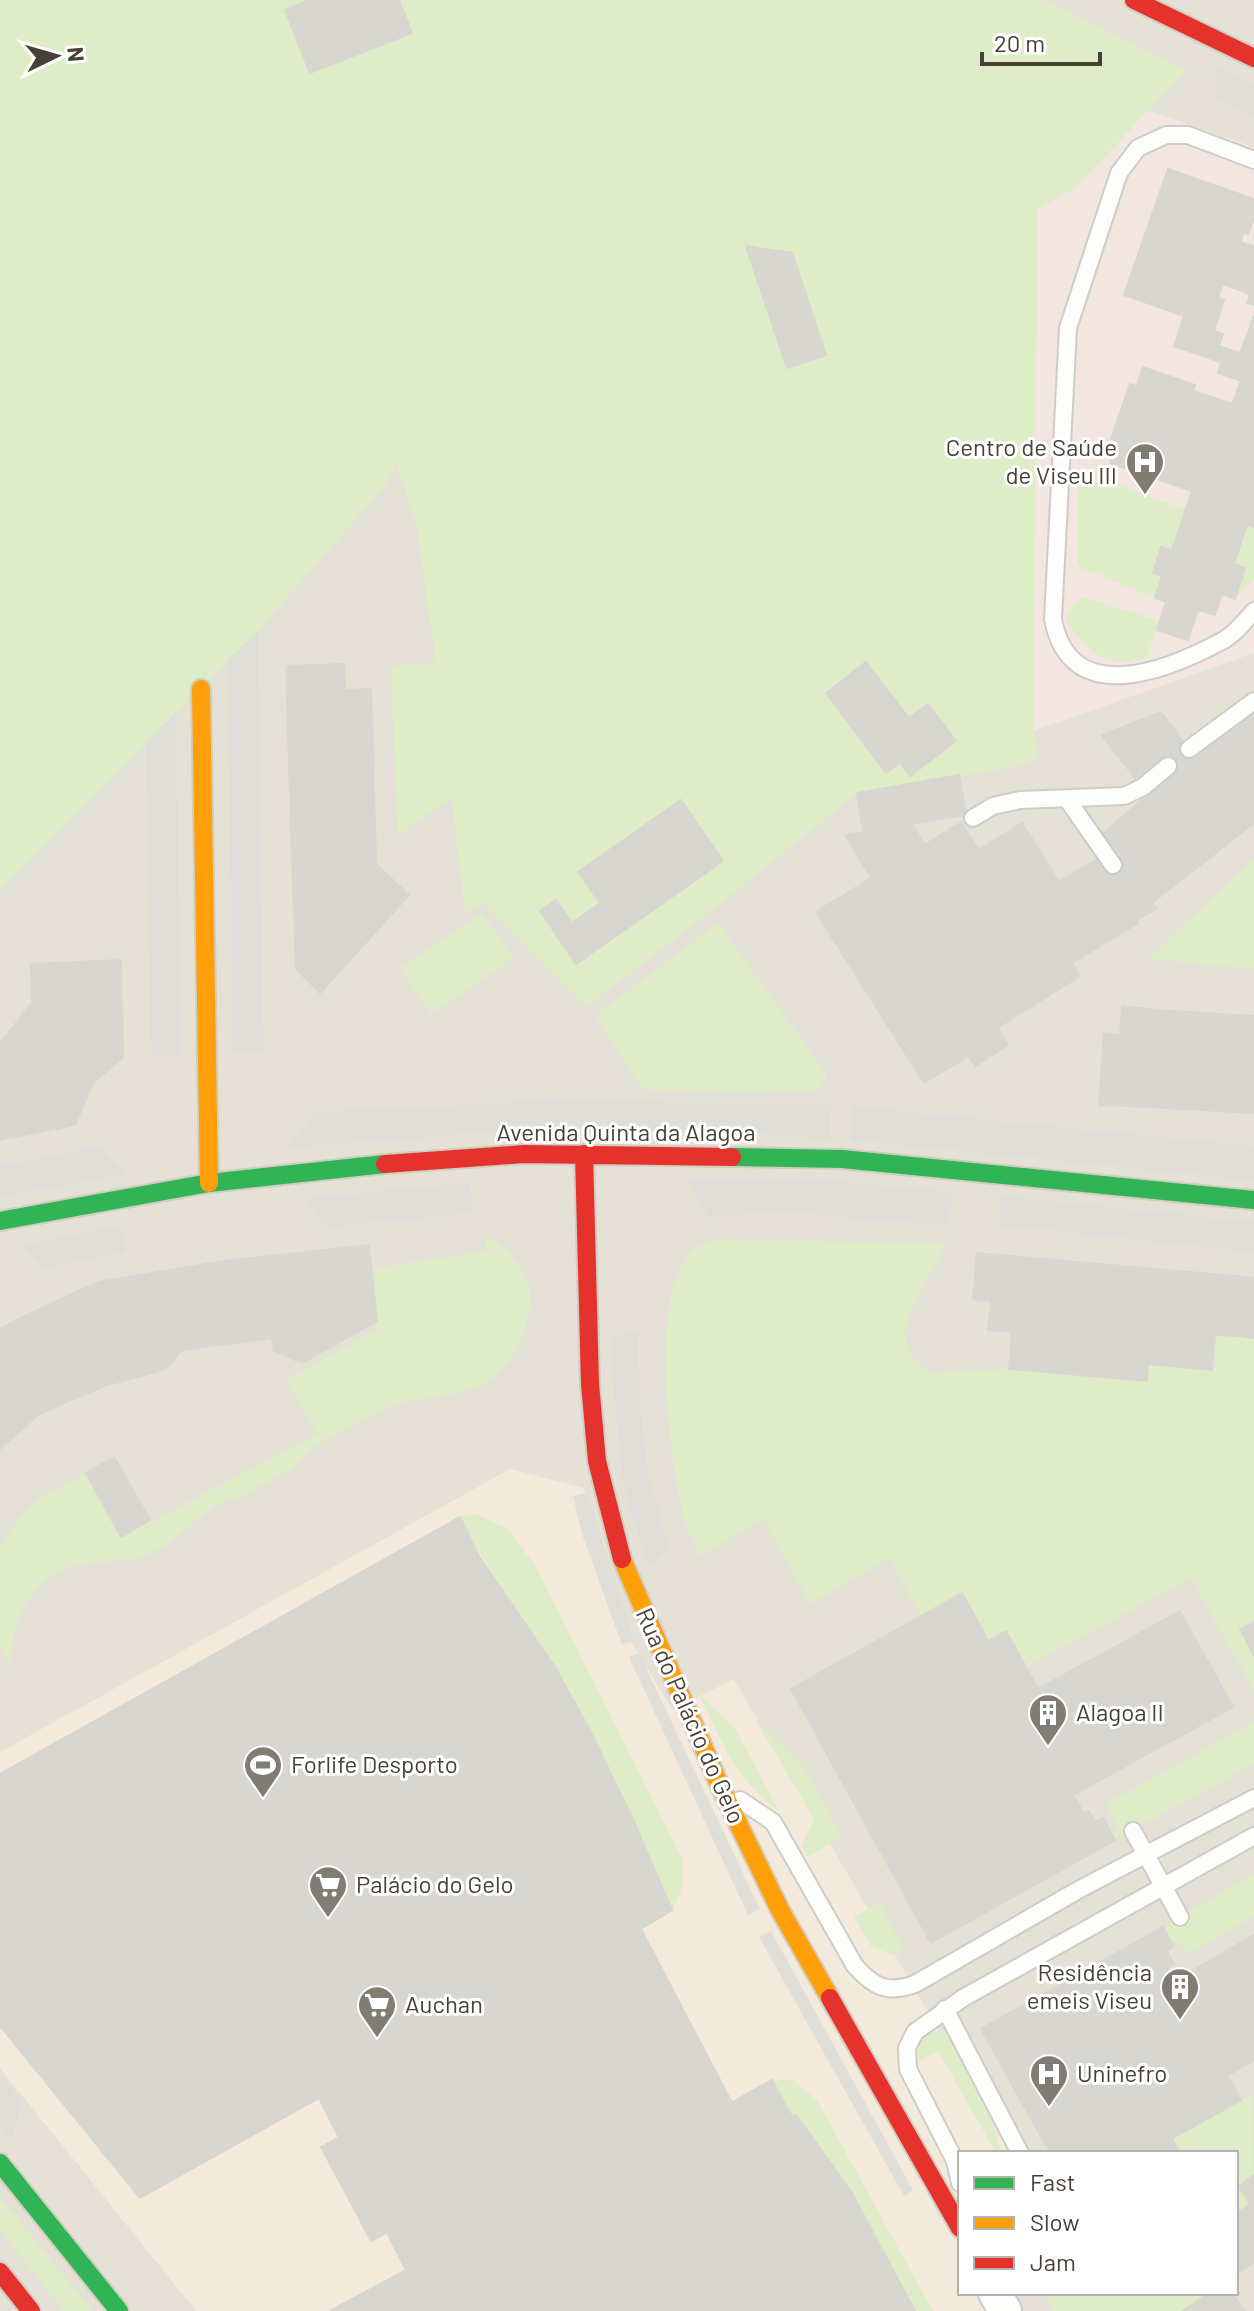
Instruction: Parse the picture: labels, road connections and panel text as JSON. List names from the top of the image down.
{
  "streets": {
    "street": ["Avenida Quinta da Alagoa", "Rua do Palácio do Gelo"]
  },
  "crossings": [
    ["Avenida Quinta da Alagoa", "Rua do Palácio do Gelo"]
  ],
  "places": {
    "hospital": ["Centro de Saúde de Viseu III", "Uninefro"],
    "building": ["Alagoa II", "Residência emeis Viseu"],
    "sports": ["Forlife Desporto"],
    "supermarket": ["Palácio do Gelo", "Auchan"]
  },
  "legend": ["Fast", "Slow", "Jam"],
  "scale_bar": "20 m",
  "north": "right"
}
